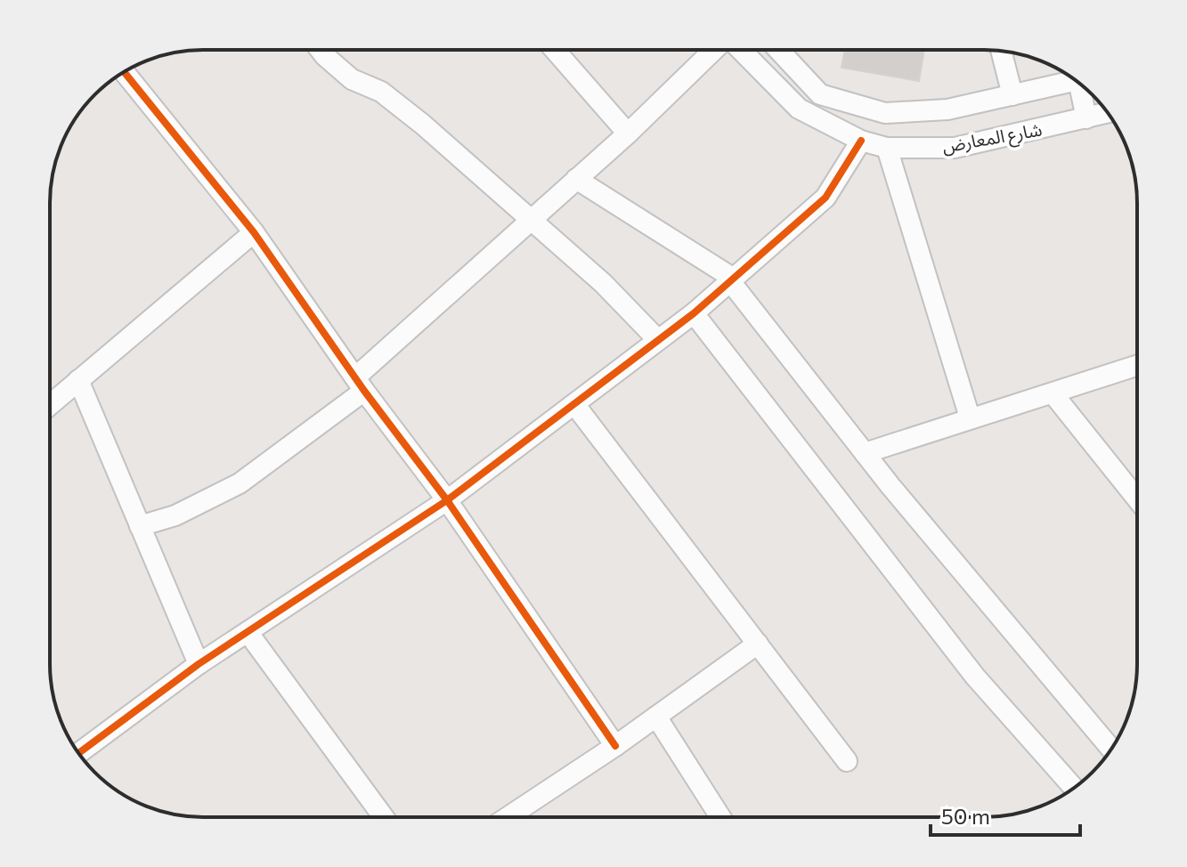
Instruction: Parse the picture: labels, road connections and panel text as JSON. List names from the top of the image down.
{
  "streets": {
    "street": ["شارع المعارض"]
  },
  "scale_bar": "50 m"
}
